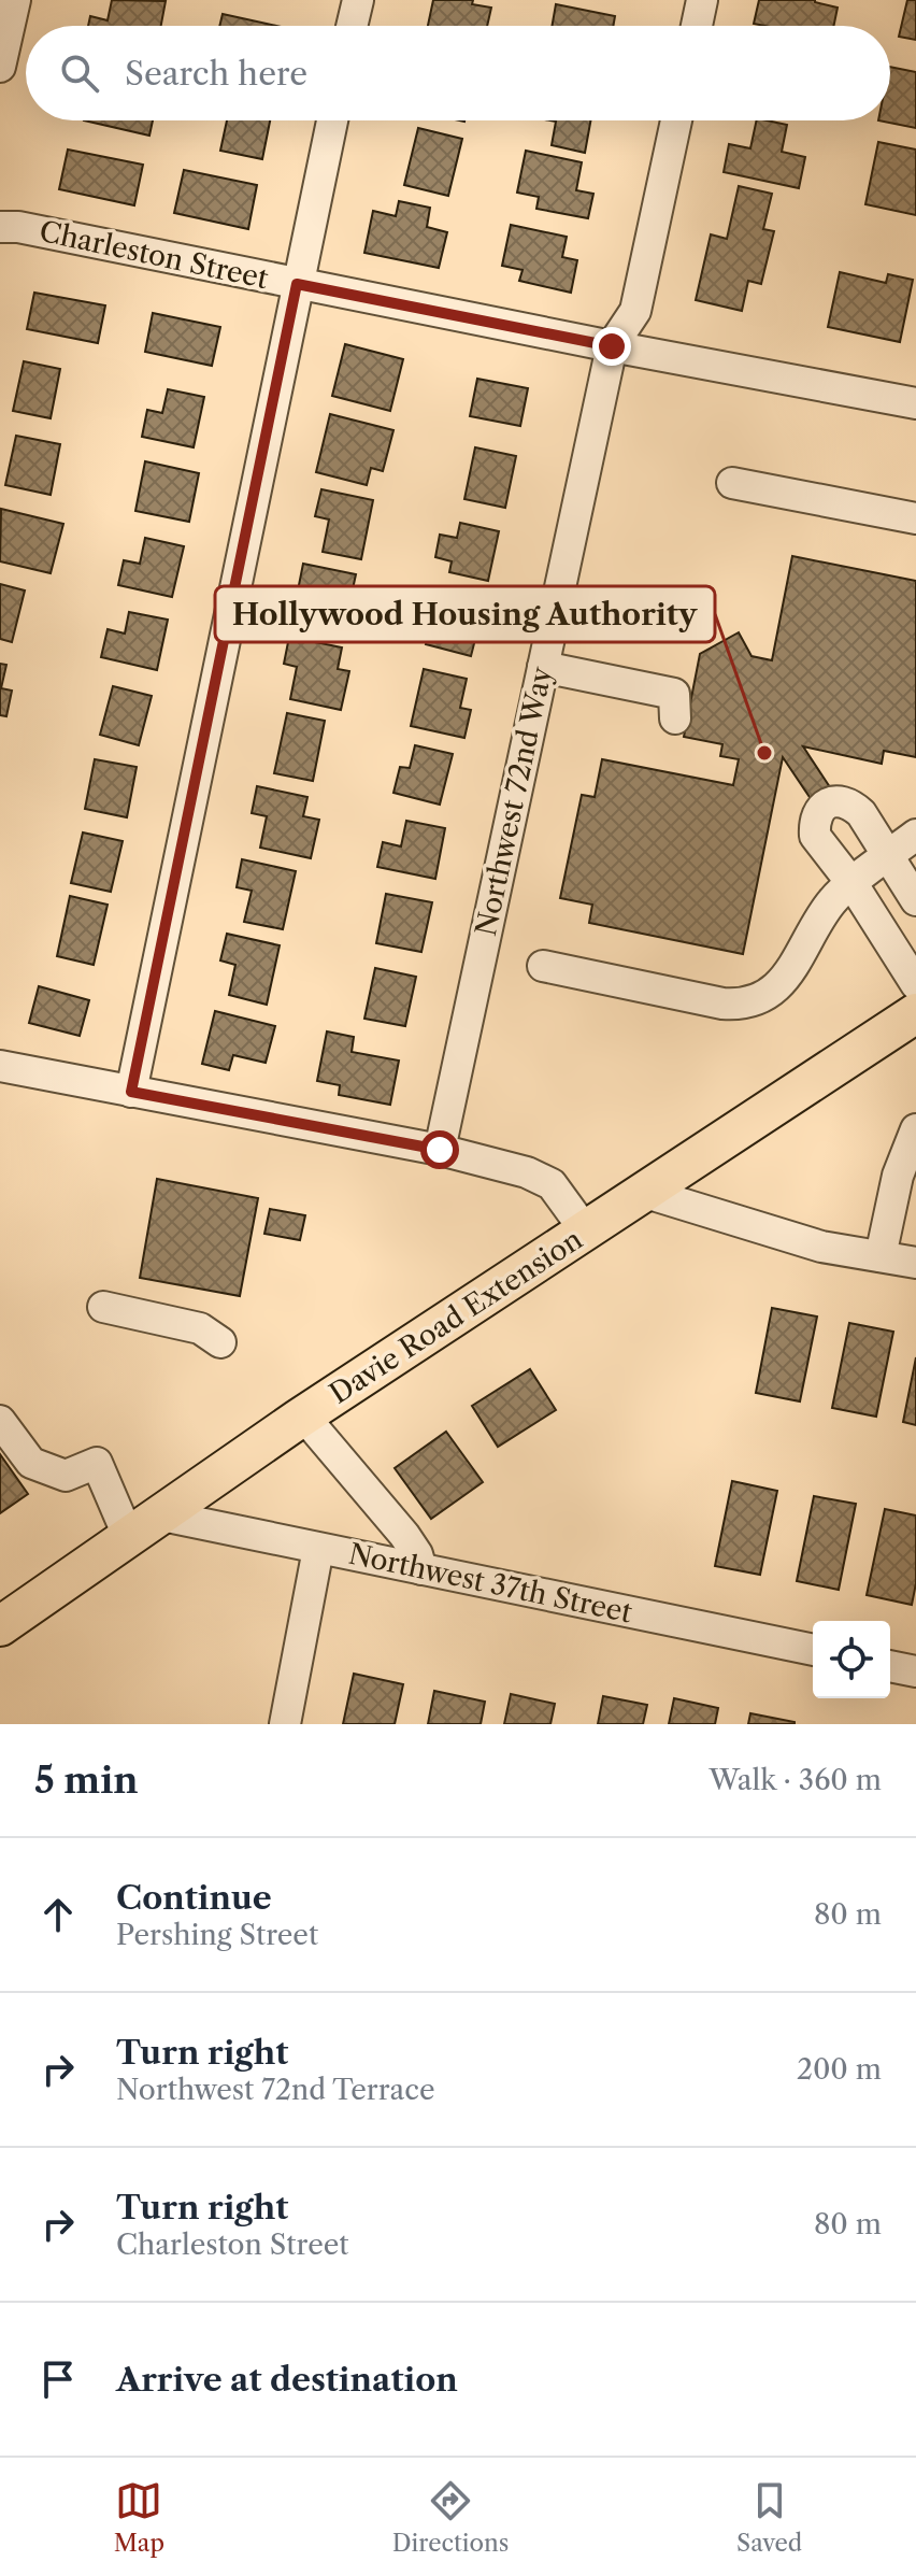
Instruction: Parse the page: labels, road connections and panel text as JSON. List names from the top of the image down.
{
  "streets": {
    "main road": ["Davie Road Extension"],
    "street": ["Charleston Street", "Northwest 72nd Way", "Northwest 37th Street"]
  },
  "crossings": [
    ["Charleston Street", "Northwest 72nd Way"],
    ["Davie Road Extension", "Northwest 37th Street"]
  ],
  "places": ["Hollywood Housing Authority"],
  "page": {
    "search": "Search here",
    "heading": ["5 min", "Walk · 360 m"],
    "list": [
      ["Continue", "Pershing Street", "80 m"],
      ["Turn right", "Northwest 72nd Terrace", "200 m"],
      ["Turn right", "Charleston Street", "80 m"],
      "Arrive at destination"
    ],
    "nav": ["Map", "Directions", "Saved"]
  }
}
